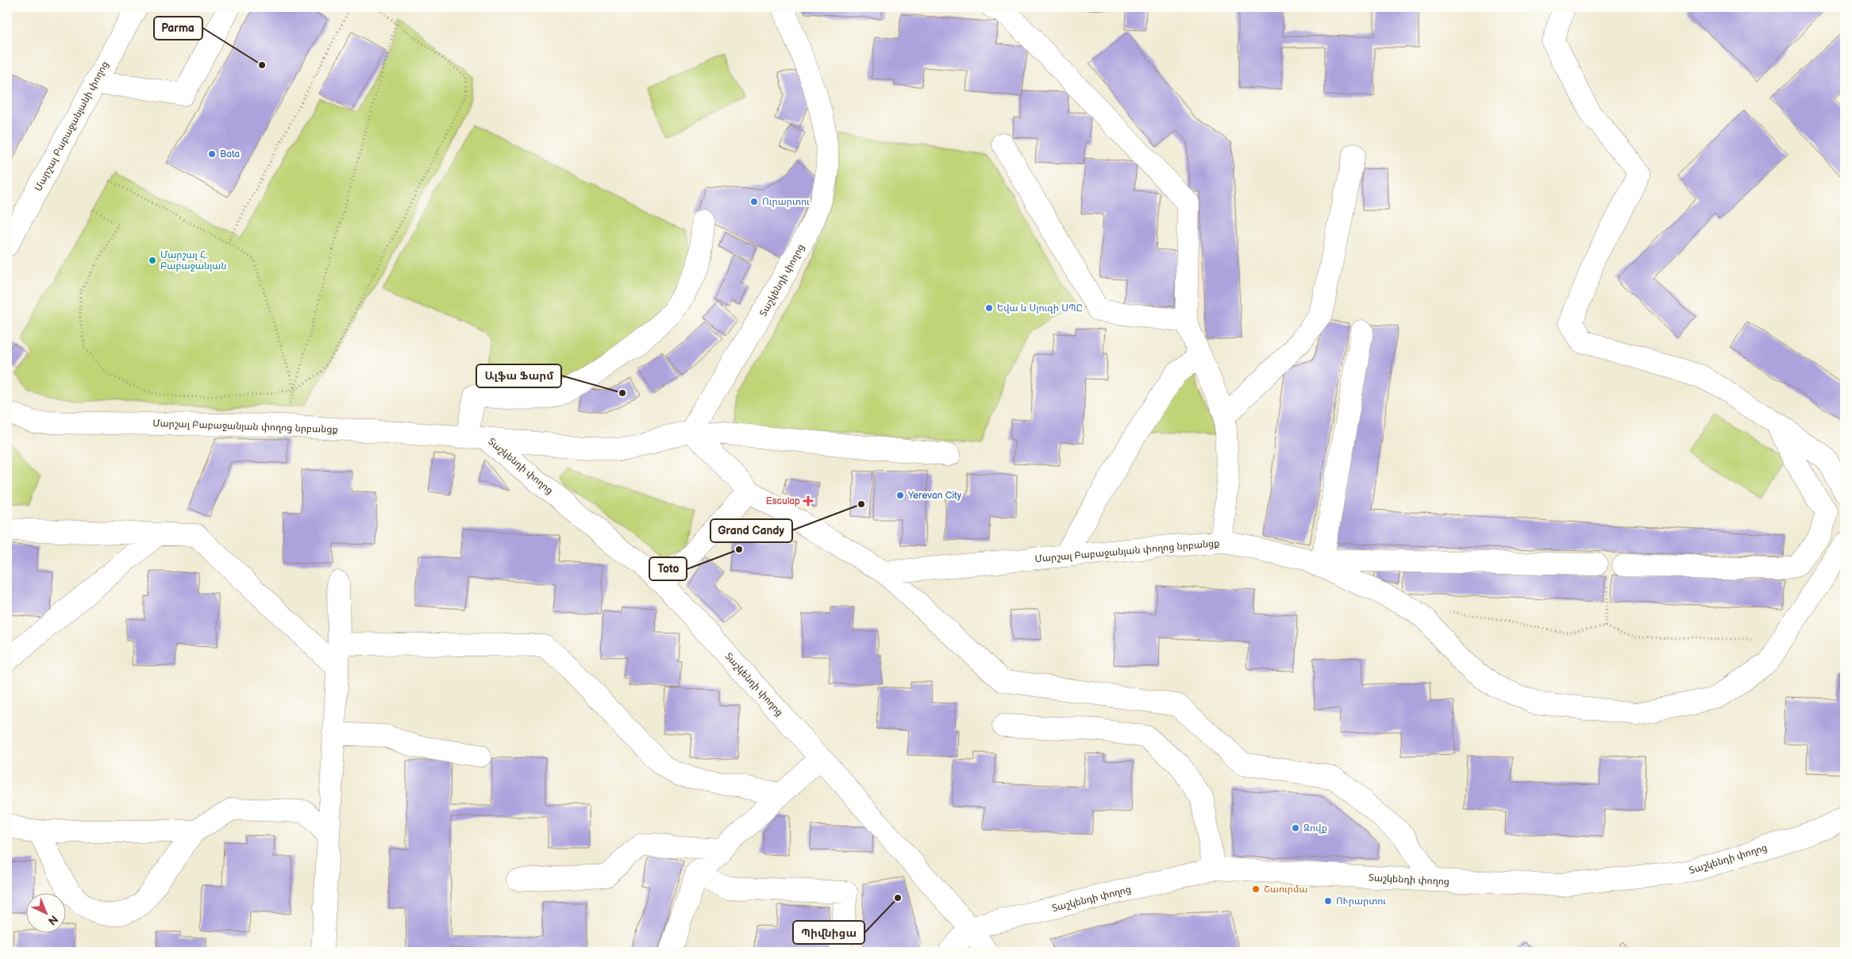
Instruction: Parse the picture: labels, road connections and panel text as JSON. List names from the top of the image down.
{
  "streets": {
    "street": ["Մարշալ Բաբաջանյանի փողոց", "Տաշկենդի փողոց", "Մարշալ Բաբաջանյան փողոց նրբանցք"]
  },
  "crossings": [
    ["Տաշկենդի փողոց", "Մարշալ Բաբաջանյան փողոց նրբանցք"]
  ],
  "places": {
    "other": [
      "Parma",
      "Bata",
      "Ուրարտու",
      "Մարշալ Հ. Բաբաջանյան",
      "Եվա և Սյուզի ՍՊԸ",
      "Ալֆա Ֆարմ",
      "Yerevan City",
      "Grand Candy",
      "Toto",
      "Զովք",
      "Շաուրմա",
      "Պիվնիցա",
      "ՈՒրարտու"
    ],
    "health": ["Esculap"]
  },
  "north": "bottom right"
}
